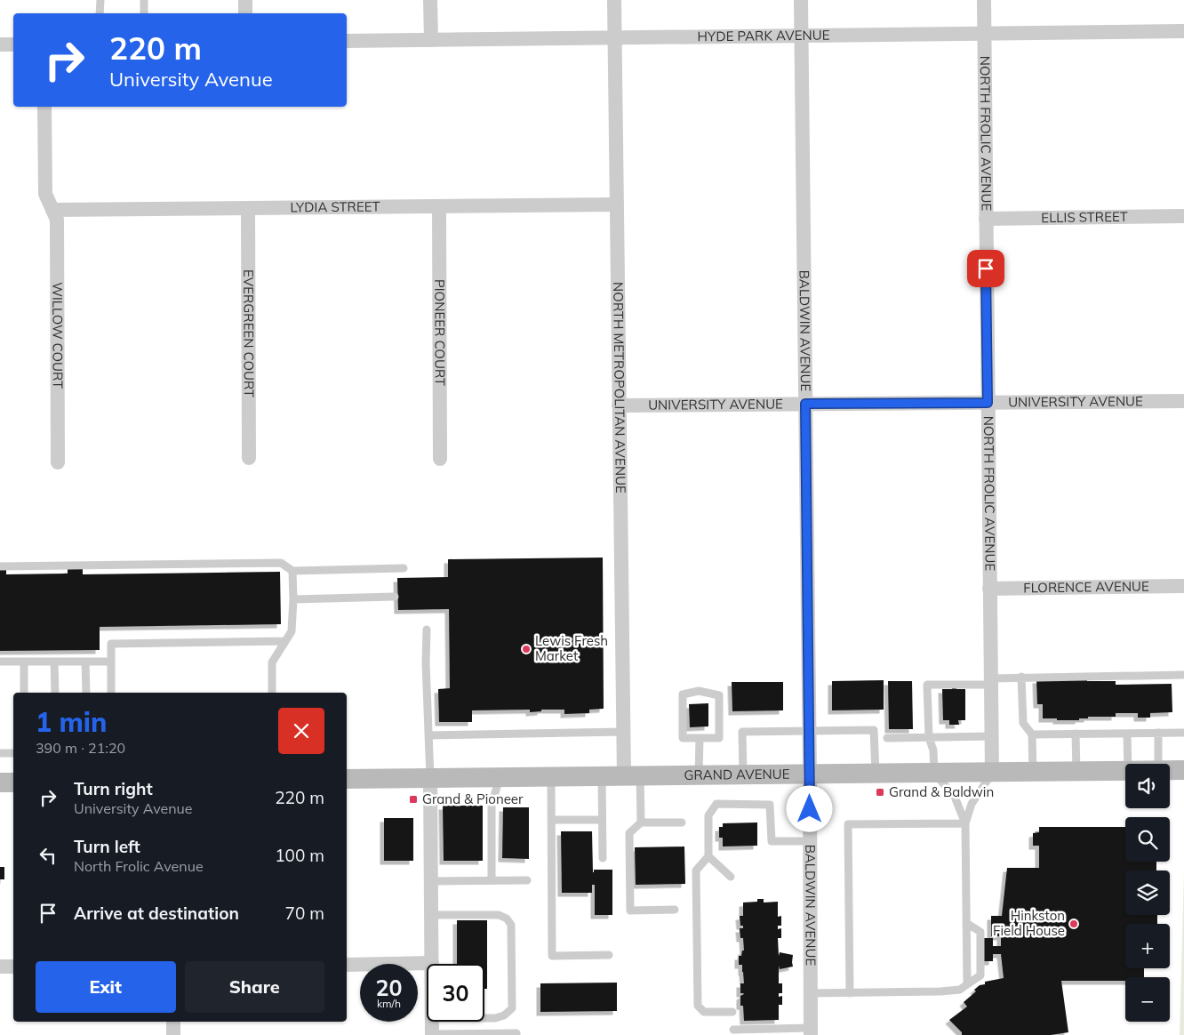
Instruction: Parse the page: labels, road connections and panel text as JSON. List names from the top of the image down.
{
  "streets": {
    "main road": ["GRAND AVENUE"],
    "street": [
      "HYDE PARK AVENUE",
      "NORTH FROLIC AVENUE",
      "LYDIA STREET",
      "ELLIS STREET",
      "BALDWIN AVENUE",
      "PIONEER COURT",
      "EVERGREEN COURT",
      "WILLOW COURT",
      "NORTH METROPOLITAN AVENUE",
      "UNIVERSITY AVENUE",
      "FLORENCE AVENUE"
    ]
  },
  "crossings": [
    ["HYDE PARK AVENUE", "NORTH FROLIC AVENUE"],
    ["HYDE PARK AVENUE", "BALDWIN AVENUE"],
    ["HYDE PARK AVENUE", "NORTH METROPOLITAN AVENUE"],
    ["NORTH FROLIC AVENUE", "ELLIS STREET"],
    ["NORTH FROLIC AVENUE", "UNIVERSITY AVENUE"],
    ["NORTH FROLIC AVENUE", "FLORENCE AVENUE"],
    ["NORTH FROLIC AVENUE", "GRAND AVENUE"],
    ["LYDIA STREET", "PIONEER COURT"],
    ["LYDIA STREET", "EVERGREEN COURT"],
    ["LYDIA STREET", "WILLOW COURT"],
    ["LYDIA STREET", "NORTH METROPOLITAN AVENUE"],
    ["BALDWIN AVENUE", "UNIVERSITY AVENUE"],
    ["BALDWIN AVENUE", "GRAND AVENUE"],
    ["NORTH METROPOLITAN AVENUE", "UNIVERSITY AVENUE"],
    ["NORTH METROPOLITAN AVENUE", "GRAND AVENUE"]
  ],
  "places": {
    "other": ["Lewis Fresh Market", "Hinkston Field House"],
    "transit": ["Grand & Baldwin", "Grand & Pioneer"]
  },
  "page": {
    "turn": ["220 m", "University Avenue"],
    "heading": ["1 min", "390 m · 21:20"],
    "map_buttons": ["+", "−"],
    "list": [
      {
        "name": "Turn right",
        "note": "University Avenue",
        "value": "220 m"
      },
      {
        "name": "Turn left",
        "note": "North Frolic Avenue",
        "value": "100 m"
      },
      {
        "name": "Arrive at destination",
        "value": "70 m"
      }
    ],
    "buttons": ["Exit", "Share"],
    "speed": "20 km/h",
    "limit": "30"
  }
}
